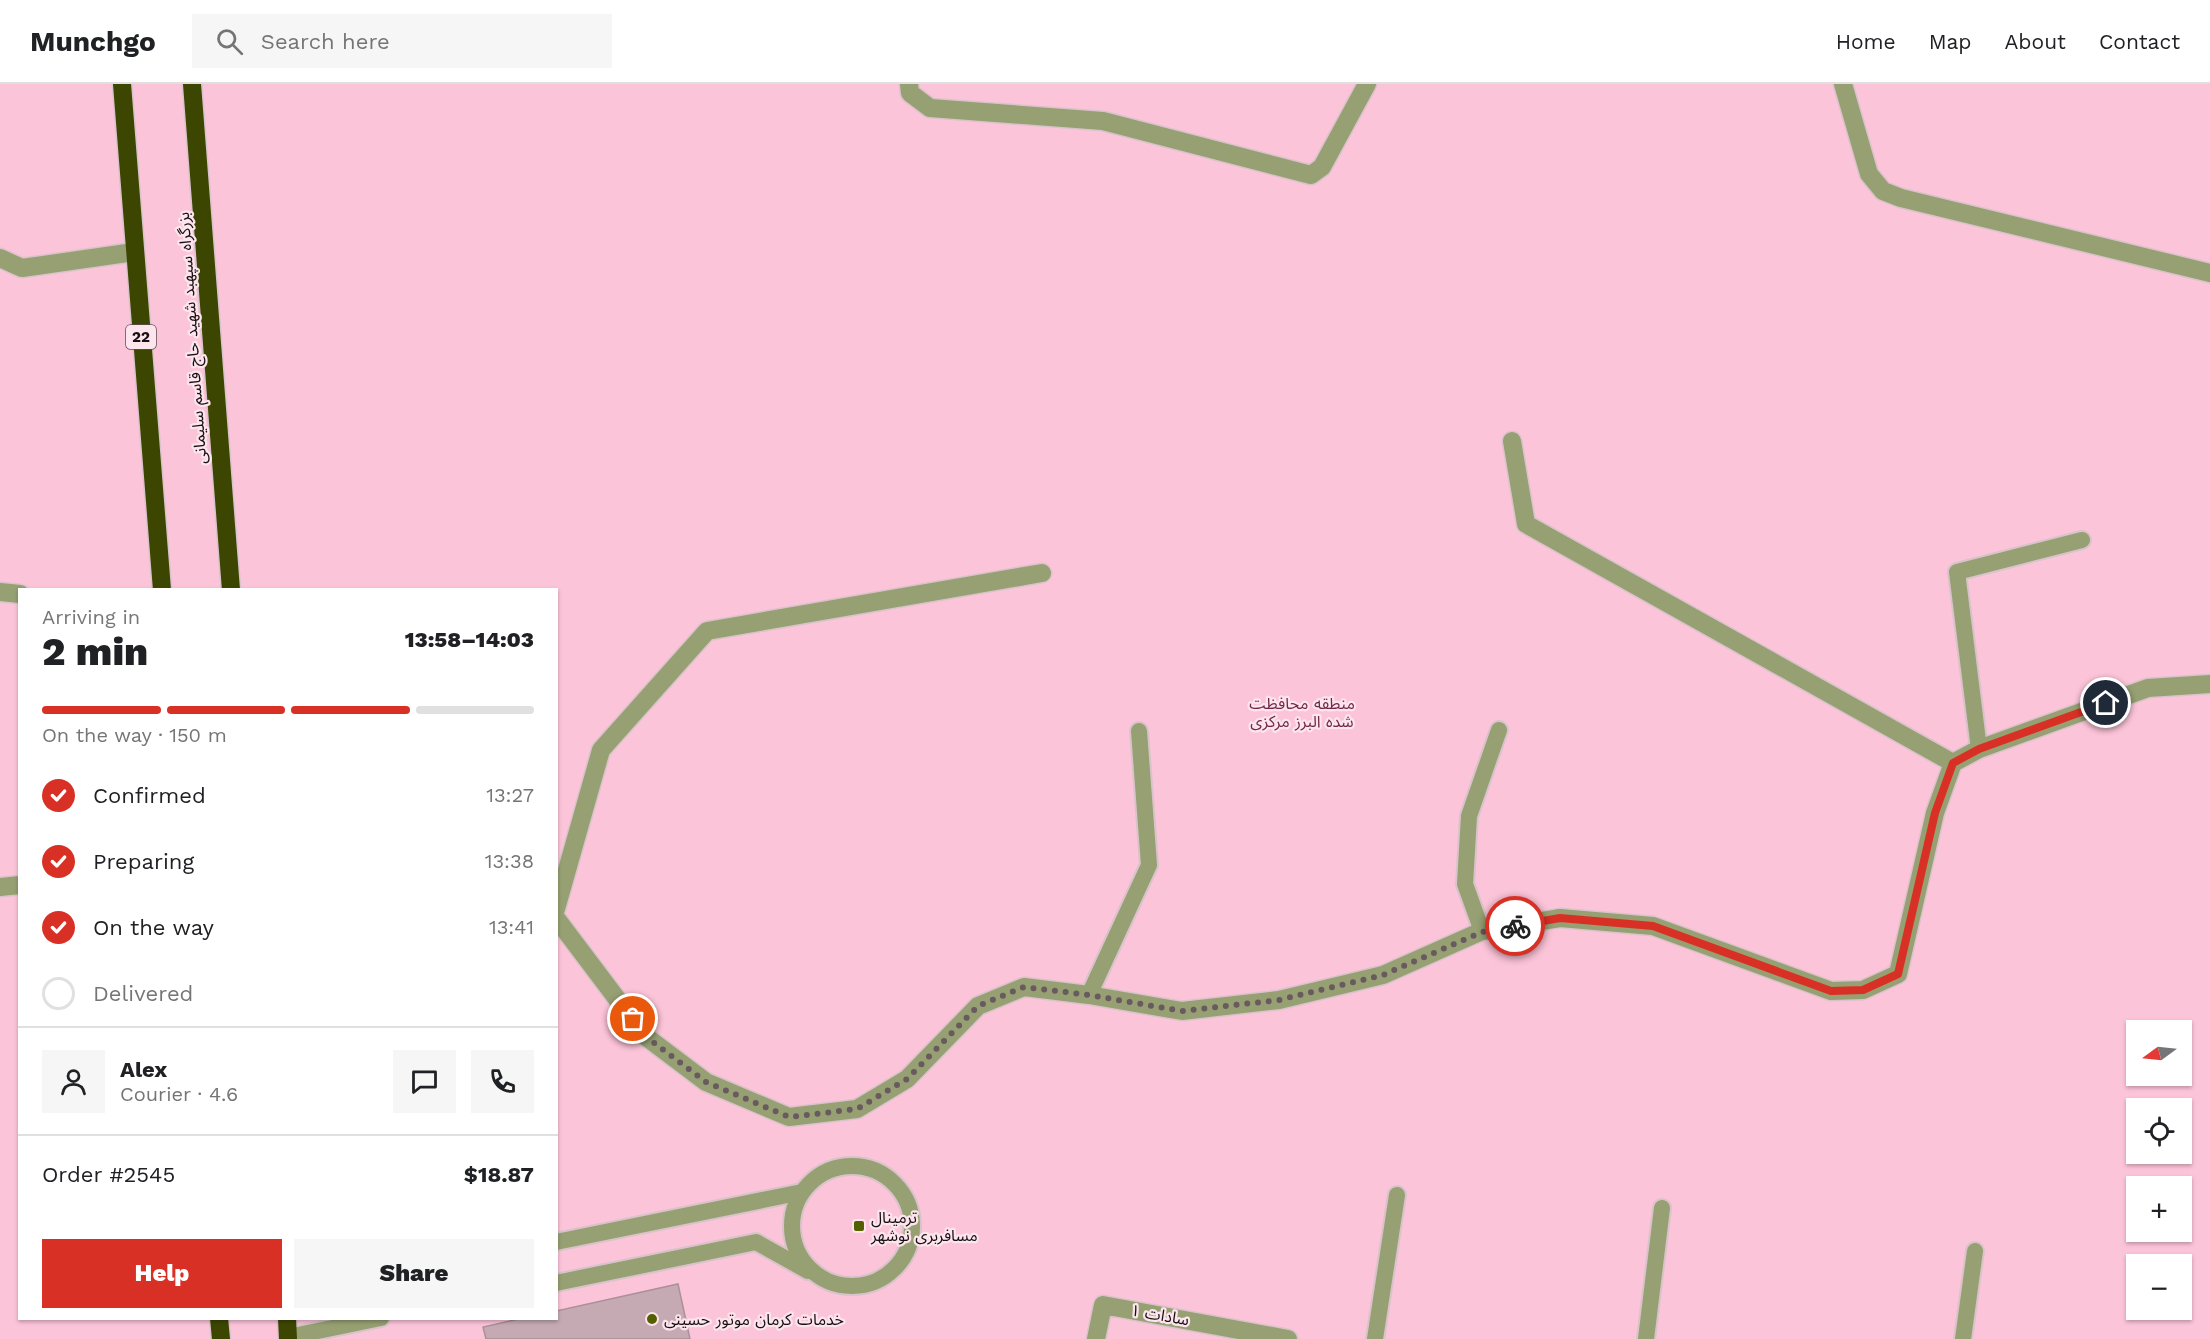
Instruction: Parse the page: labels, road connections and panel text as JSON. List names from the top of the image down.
{
  "streets": {
    "highway": ["22", "بزرگراه سپهبد شهید حاج قاسم سلیمانی"],
    "street": ["سادات ۱"]
  },
  "parks": ["منطقه محافظت شده البرز مرکزی"],
  "places": {
    "transit": ["ترمینال مسافربری نوشهر"],
    "other": ["خدمات کرمان موتور حسینی"]
  },
  "north": "left",
  "page": {
    "header": "Munchgo",
    "search": "Search here",
    "nav": [
      "Home",
      "Map",
      "About",
      "Contact"
    ],
    "heading": ["2 min", "Arriving in", "13:58–14:03"],
    "panel": [
      "Alex",
      "Courier · 4.6",
      "Order #2545",
      "$18.87"
    ],
    "bar": "On the way · 150 m",
    "list": [
      ["Confirmed", "13:27"],
      ["Preparing", "13:38"],
      ["On the way", "13:41"],
      "Delivered"
    ],
    "map_buttons": ["+", "−"],
    "buttons": ["Help", "Share"]
  }
}
